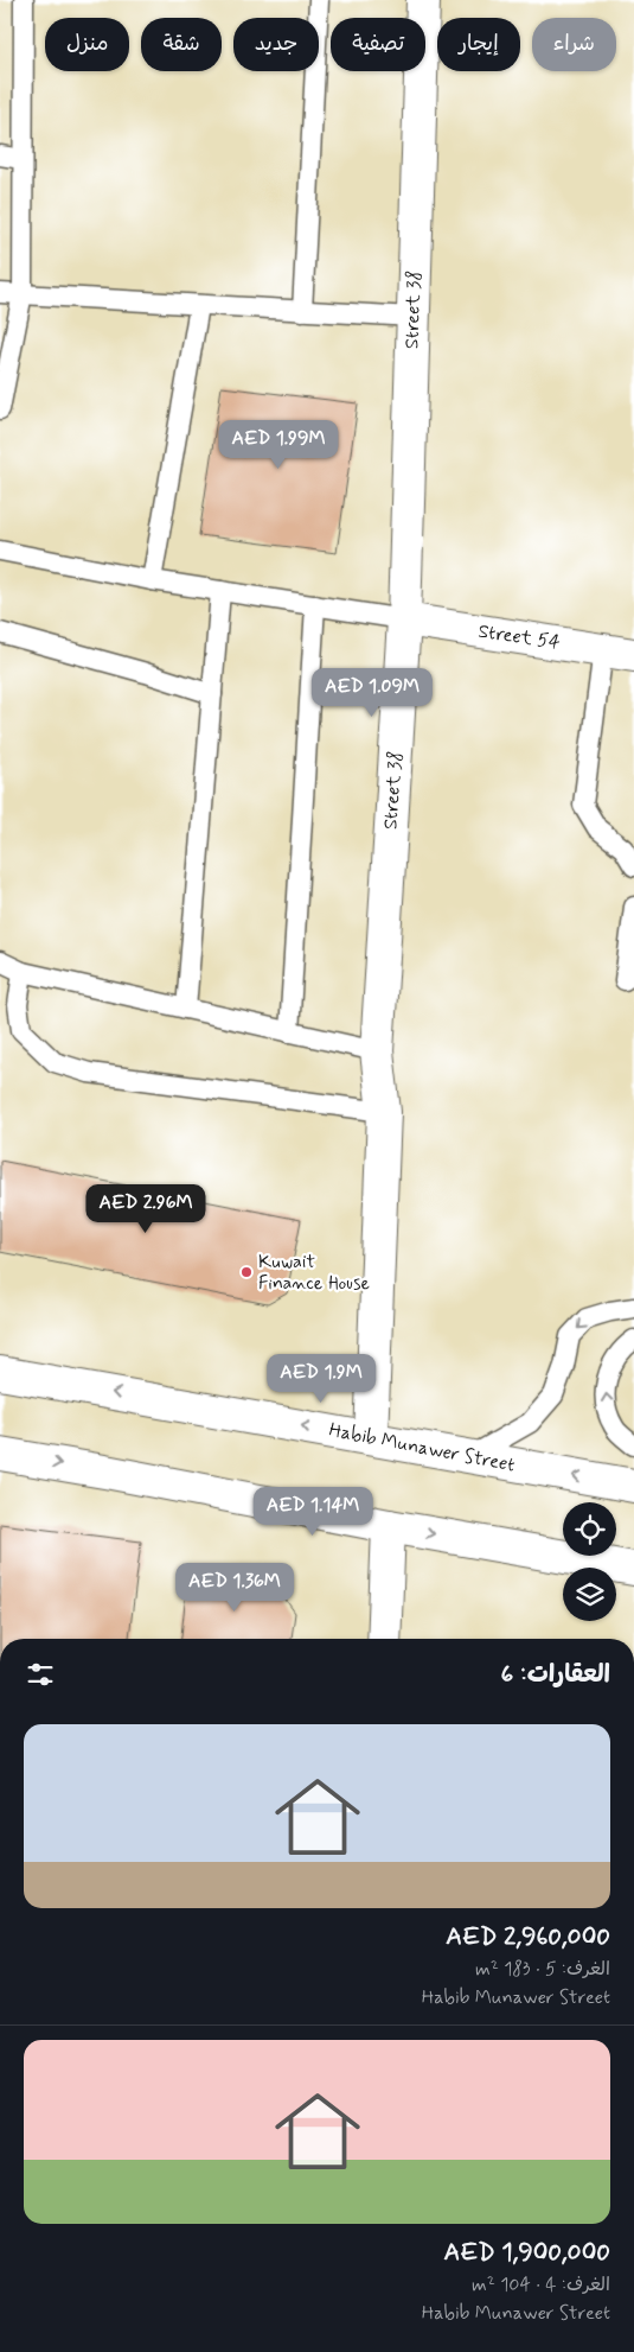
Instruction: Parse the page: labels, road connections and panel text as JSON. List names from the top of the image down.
{
  "streets": {
    "street": ["Street 38", "Street 54", "Habib Munawer Street"]
  },
  "crossings": [
    ["Street 38", "Street 54"],
    ["Street 38", "Habib Munawer Street"]
  ],
  "places": ["Kuwait Finance House"],
  "page": {
    "chip": [
      "شراء",
      "إيجار",
      "تصفية",
      "جديد",
      "شقة",
      "منزل"
    ],
    "price": [
      "AED 1.99M",
      "AED 1.09M",
      "AED 2.96M",
      "AED 1.9M",
      "AED 1.14M",
      "AED 1.36M"
    ],
    "heading": "العقارات: 6",
    "list": [
      {
        "name": "AED 2,960,000",
        "note": "الغرف: 5 · 183 m² · Habib Munawer Street"
      },
      {
        "name": "AED 1,900,000",
        "note": "الغرف: 4 · 104 m² · Habib Munawer Street"
      }
    ]
  }
}
